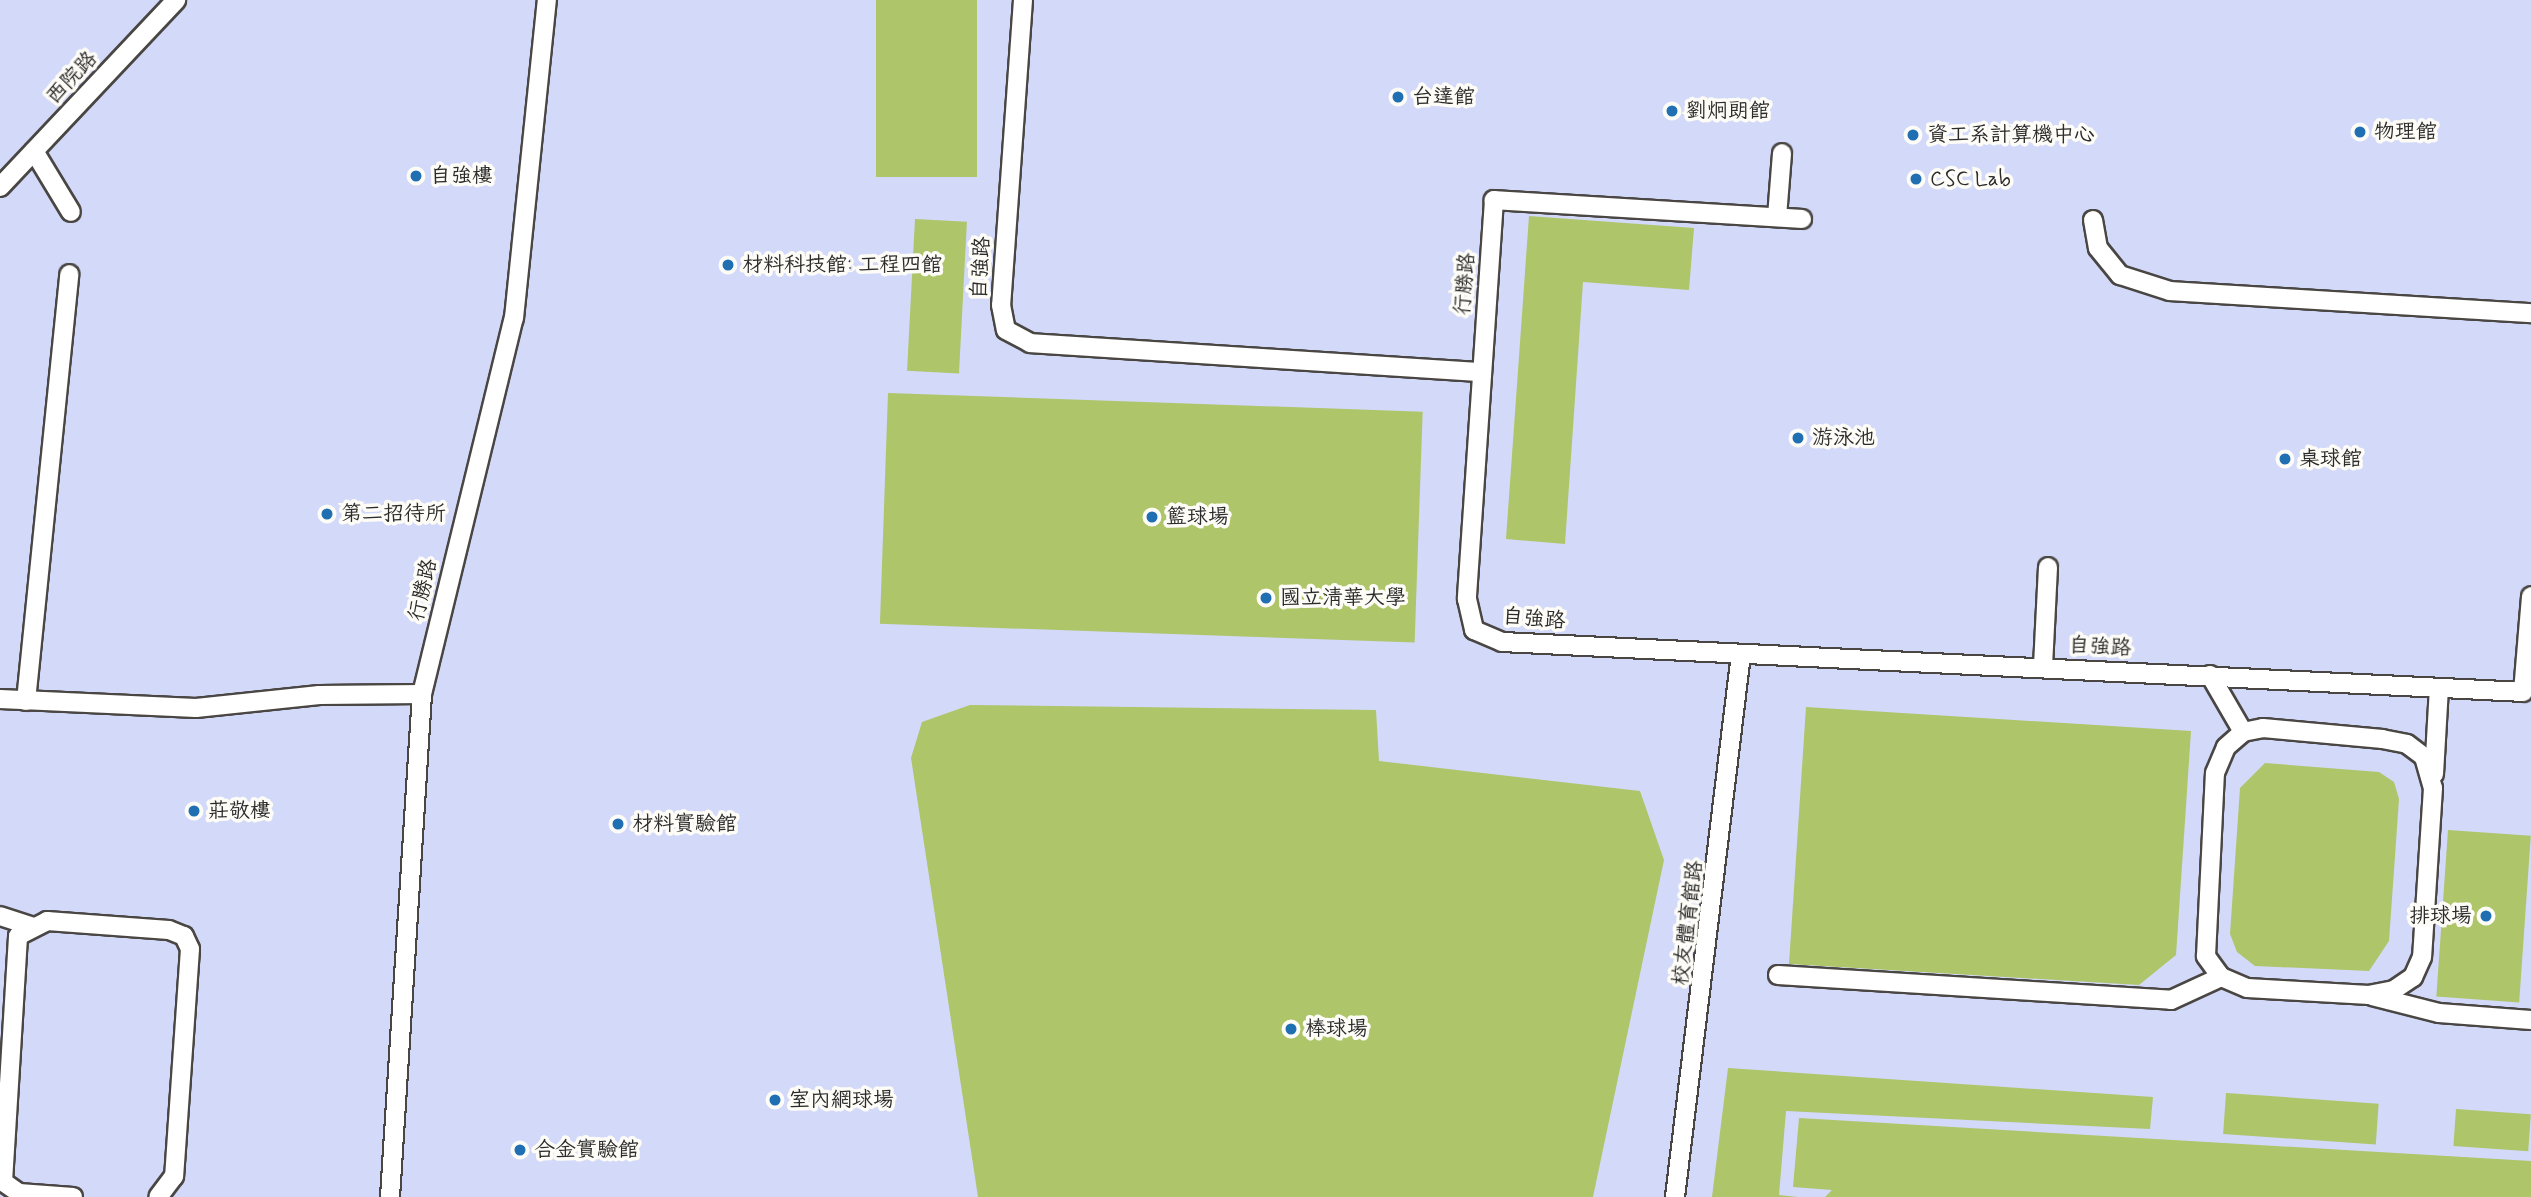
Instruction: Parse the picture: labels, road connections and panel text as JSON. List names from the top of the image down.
{
  "streets": {
    "lane": [
      "西院路",
      "自強路",
      "行勝路",
      "校友體育館路"
    ]
  },
  "crossings": [
    ["自強路", "行勝路"],
    ["自強路", "校友體育館路"]
  ],
  "places": [
    "台達館",
    "劉炯朗館",
    "物理館",
    "資工系計算機中心",
    "自強樓",
    "CSC Lab",
    "材料科技館: 工程四館",
    "游泳池",
    "桌球館",
    "第二招待所",
    "籃球場",
    "國立清華大學",
    "莊敬樓",
    "材料實驗館",
    "排球場",
    "棒球場",
    "室內網球場",
    "合金實驗館"
  ]
}
